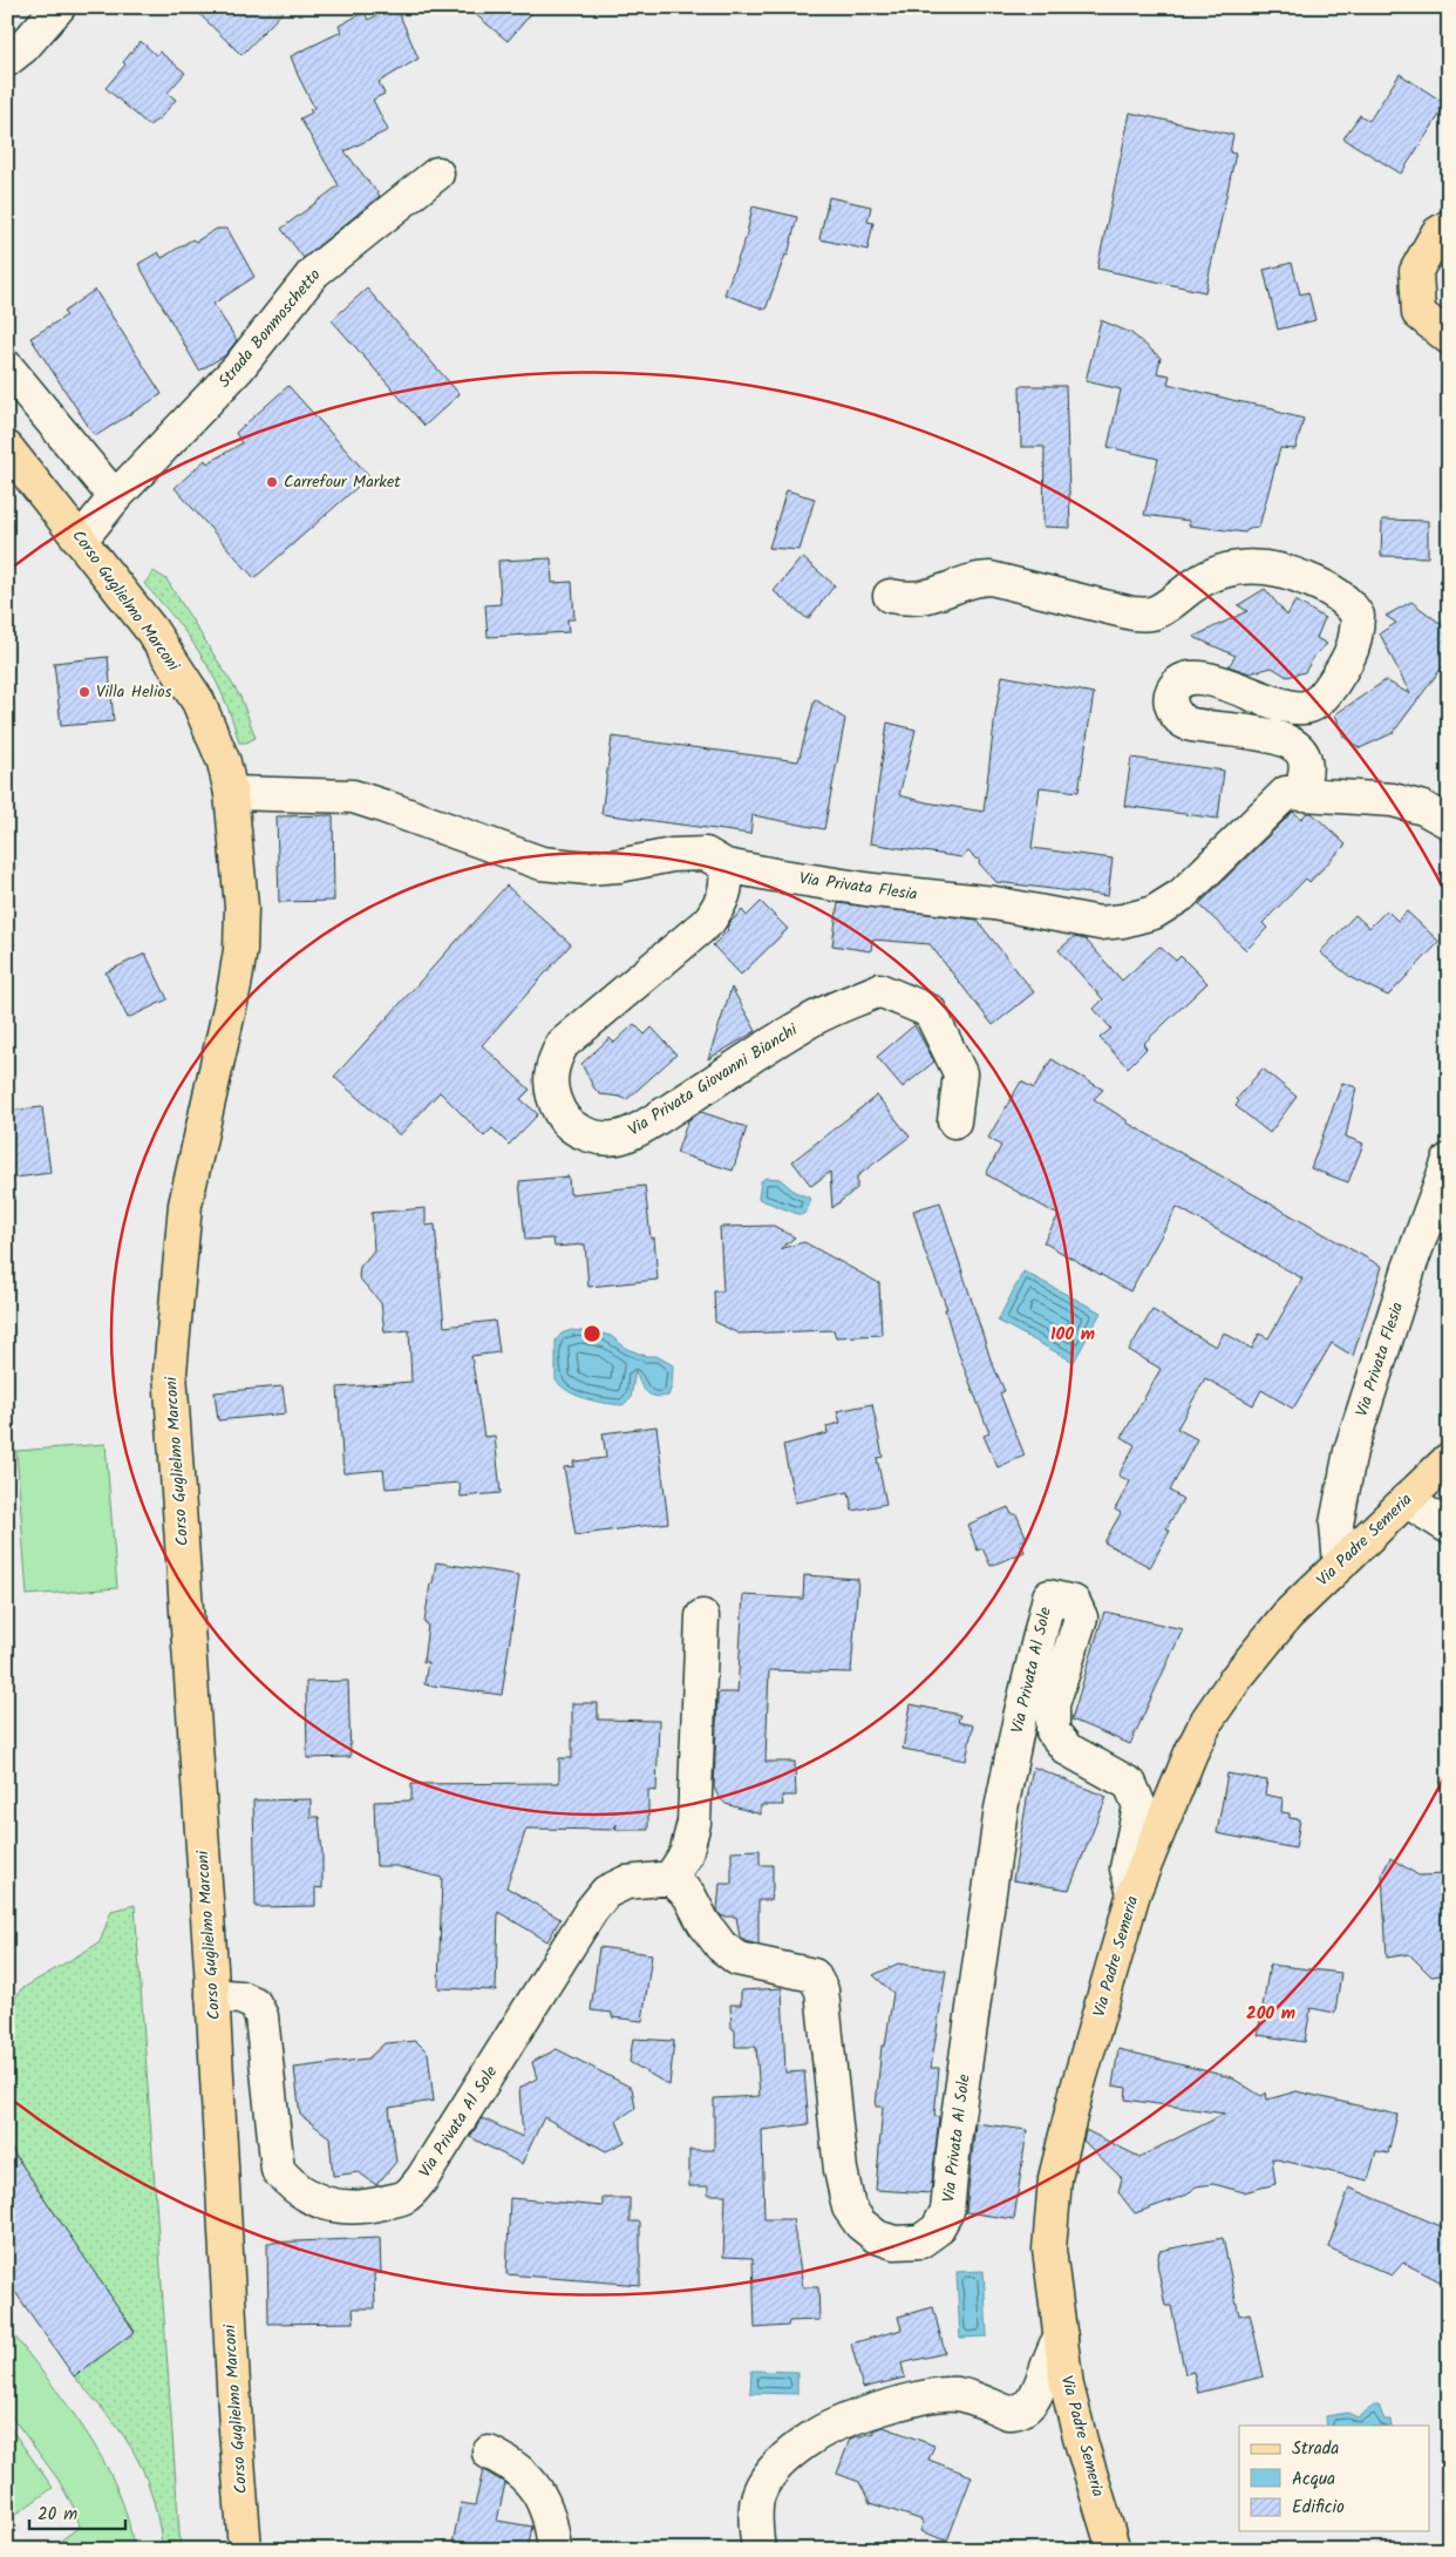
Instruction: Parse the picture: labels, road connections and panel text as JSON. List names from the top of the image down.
{
  "streets": {
    "main road": ["Corso Guglielmo Marconi", "Via Padre Semeria"],
    "street": [
      "Strada Bonmoschetto",
      "Via Privata Flesia",
      "Via Privata Giovanni Bianchi",
      "Via Privata Al Sole"
    ]
  },
  "crossings": [
    ["Strada Bonmoschetto", "Corso Guglielmo Marconi"],
    ["Corso Guglielmo Marconi", "Via Privata Flesia"],
    ["Corso Guglielmo Marconi", "Via Privata Al Sole"],
    ["Via Privata Flesia", "Via Privata Giovanni Bianchi"],
    ["Via Privata Flesia", "Via Padre Semeria"],
    ["Via Padre Semeria", "Via Privata Al Sole"]
  ],
  "places": ["Carrefour Market", "Villa Helios"],
  "legend": ["Strada", "Acqua", "Edificio"],
  "scale_bar": "20 m",
  "rings": ["100 m", "200 m"]
}
